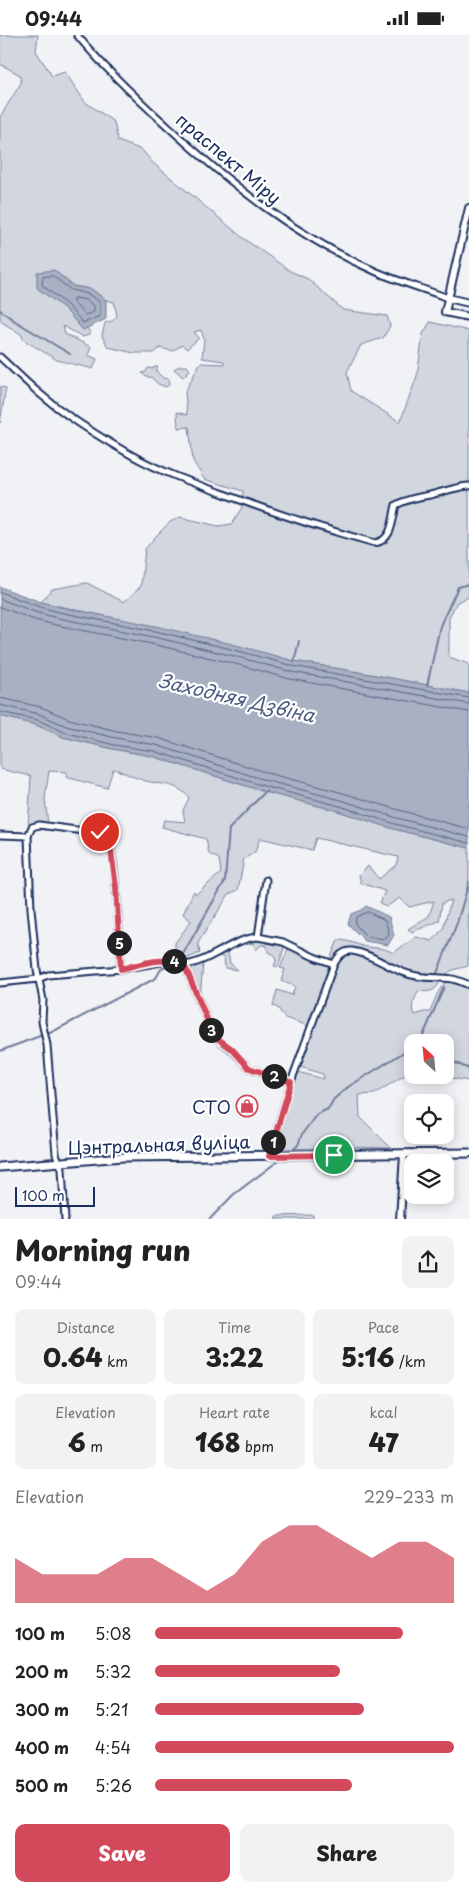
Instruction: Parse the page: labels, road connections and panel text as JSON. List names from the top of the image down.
{
  "streets": {
    "main road": ["Цэнтральная вуліца"],
    "street": ["праспект Міру"]
  },
  "water": ["Заходняя Дзвіна"],
  "places": {
    "shop": ["СТО"]
  },
  "scale_bar": "100 m",
  "north": "top left",
  "page": {
    "status": "09:44",
    "pins": [
      "5",
      "4",
      "3",
      "2",
      "1"
    ],
    "scale": "100 m",
    "heading": ["Morning run", "09:44"],
    "stats": [
      ["Distance", "0.64 km"],
      ["Time", "3:22"],
      ["Pace", "5:16 /km"],
      ["Elevation", "6 m"],
      ["Heart rate", "168 bpm"],
      ["kcal", "47"]
    ],
    "chart": ["Elevation", "229–233 m"],
    "list": [
      {
        "name": "100 m",
        "note": "5:08"
      },
      {
        "name": "200 m",
        "note": "5:32"
      },
      {
        "name": "300 m",
        "note": "5:21"
      },
      {
        "name": "400 m",
        "note": "4:54"
      },
      {
        "name": "500 m",
        "note": "5:26"
      }
    ],
    "buttons": ["Save", "Share"]
  }
}
